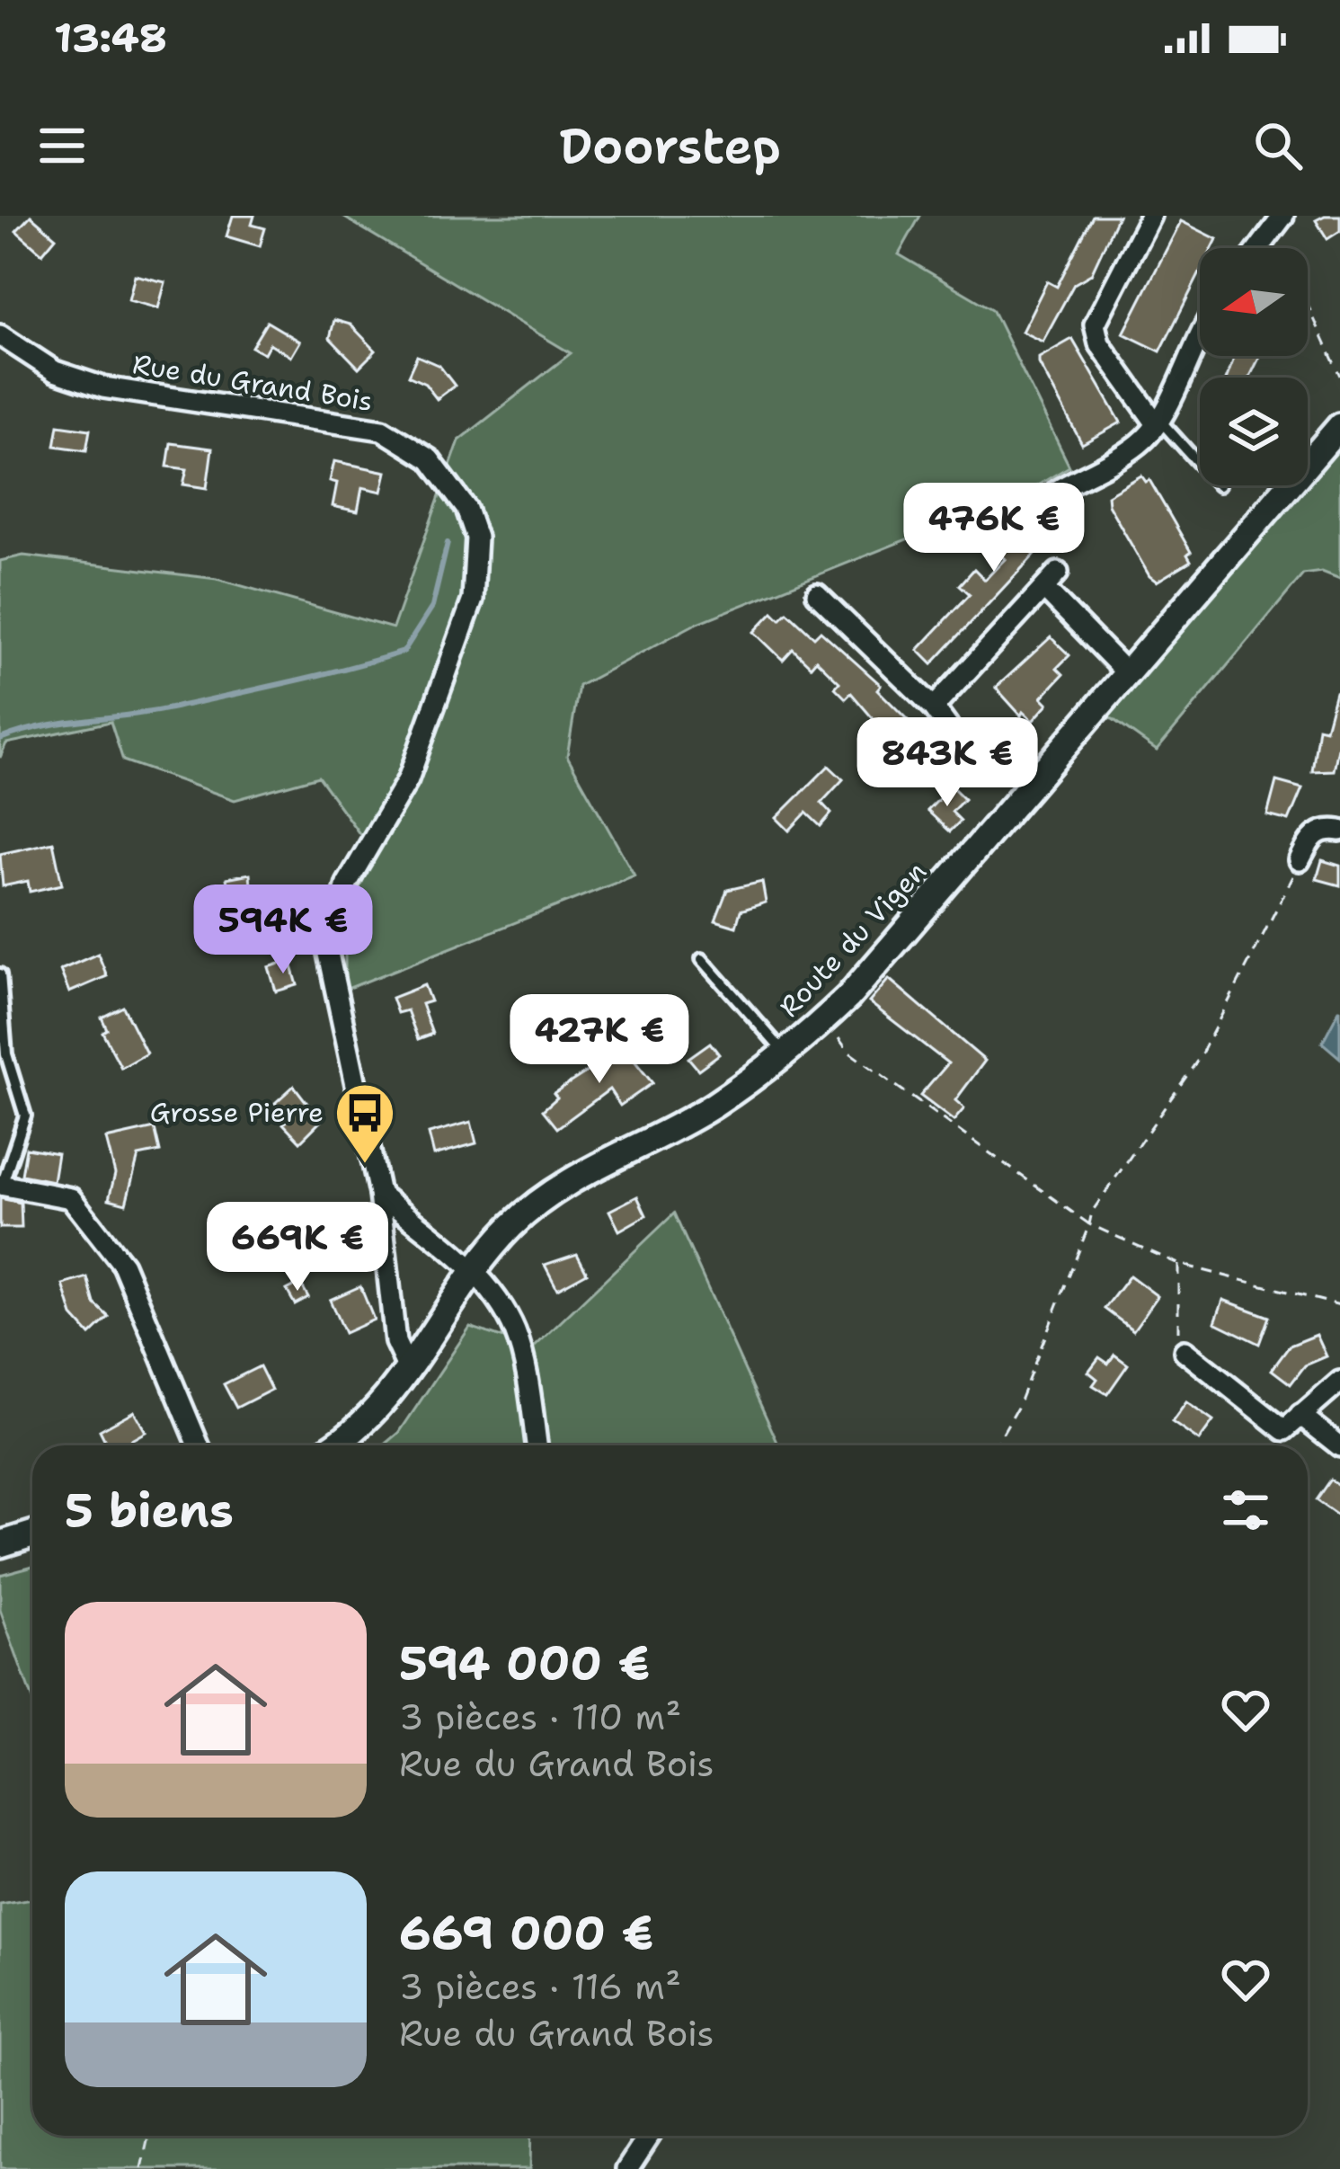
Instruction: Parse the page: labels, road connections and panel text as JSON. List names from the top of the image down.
{
  "streets": {
    "street": ["Rue du Grand Bois", "Route du Vigen"]
  },
  "crossings": [
    ["Rue du Grand Bois", "Route du Vigen"]
  ],
  "places": {
    "bus stop": ["Grosse Pierre"]
  },
  "north": "left",
  "page": {
    "status": "13:48",
    "header": "Doorstep",
    "price": [
      "476K €",
      "843K €",
      "594K €",
      "427K €",
      "669K €"
    ],
    "heading": "5 biens",
    "list": [
      {
        "name": "594 000 €",
        "note": "3 pièces · 110 m² · Rue du Grand Bois"
      },
      {
        "name": "669 000 €",
        "note": "3 pièces · 116 m² · Rue du Grand Bois"
      }
    ]
  }
}
